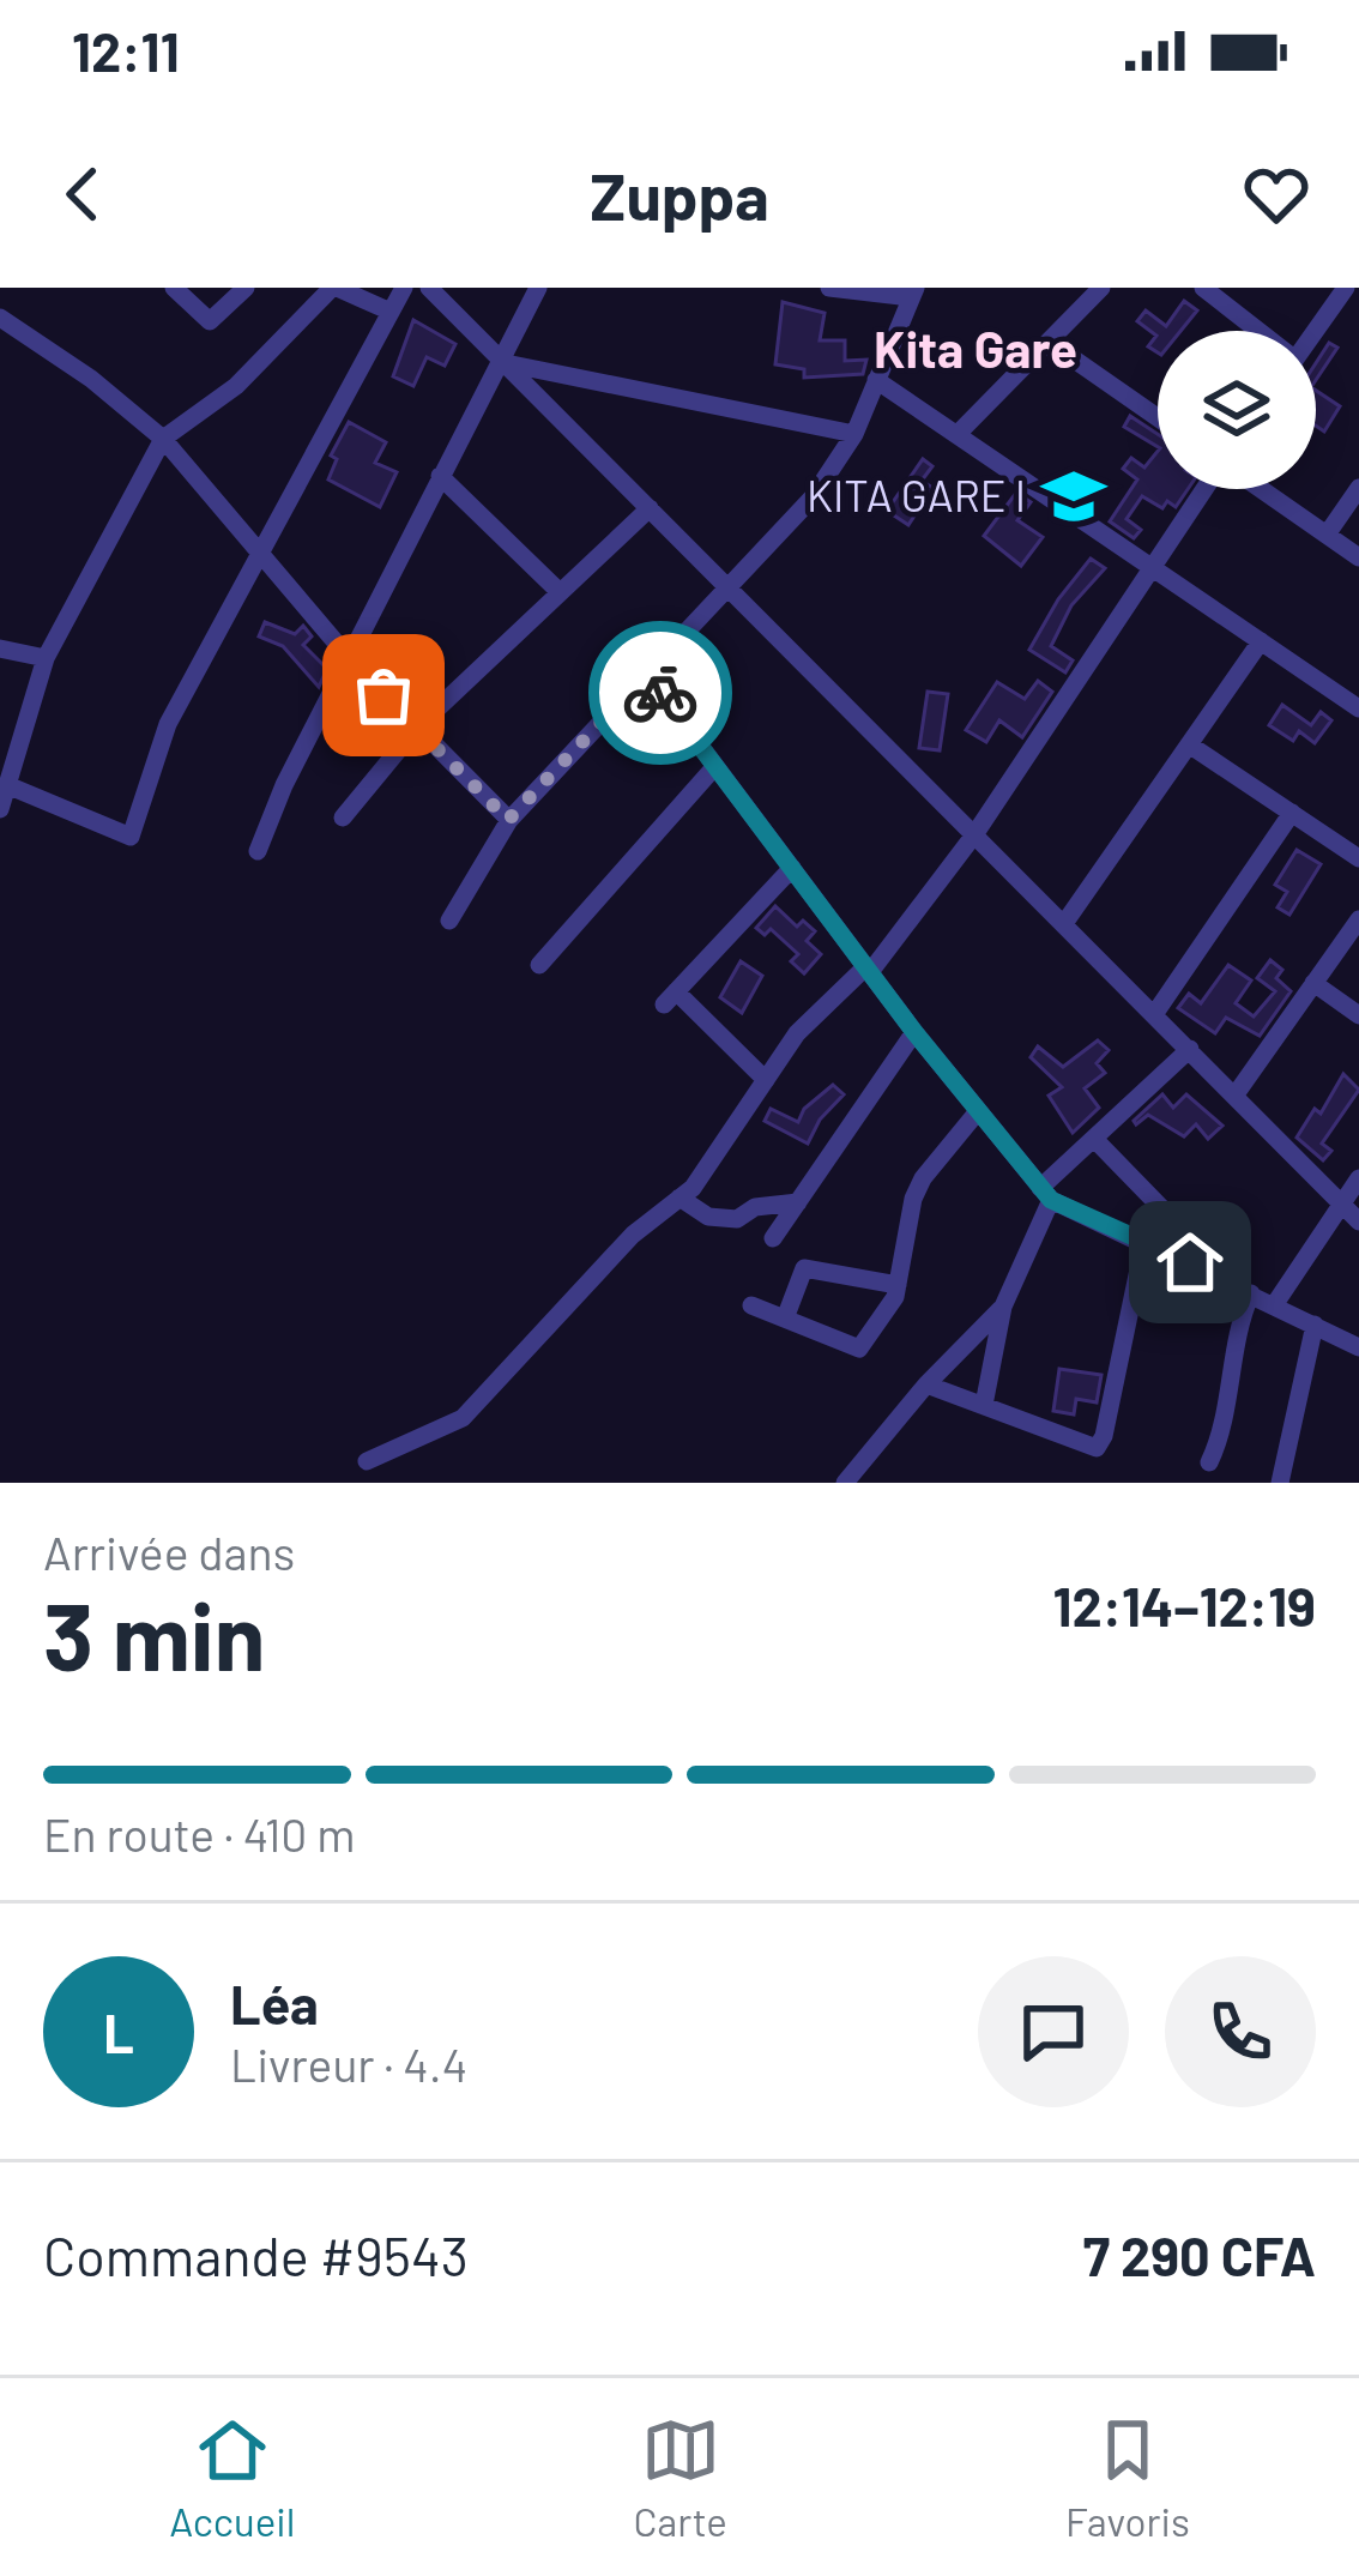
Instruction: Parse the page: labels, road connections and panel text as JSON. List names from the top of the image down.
{
  "districts": ["Kita Gare"],
  "places": {
    "school or university": ["KITA GARE I"]
  },
  "page": {
    "status": "12:11",
    "header": "Zuppa",
    "heading": ["3 min", "Arrivée dans", "12:14–12:19"],
    "panel": [
      "Léa",
      "Livreur · 4.4",
      "Commande #9543",
      "7 290 CFA"
    ],
    "bar": "En route · 410 m",
    "round": "L",
    "tabs": ["Accueil", "Carte", "Favoris"]
  }
}
